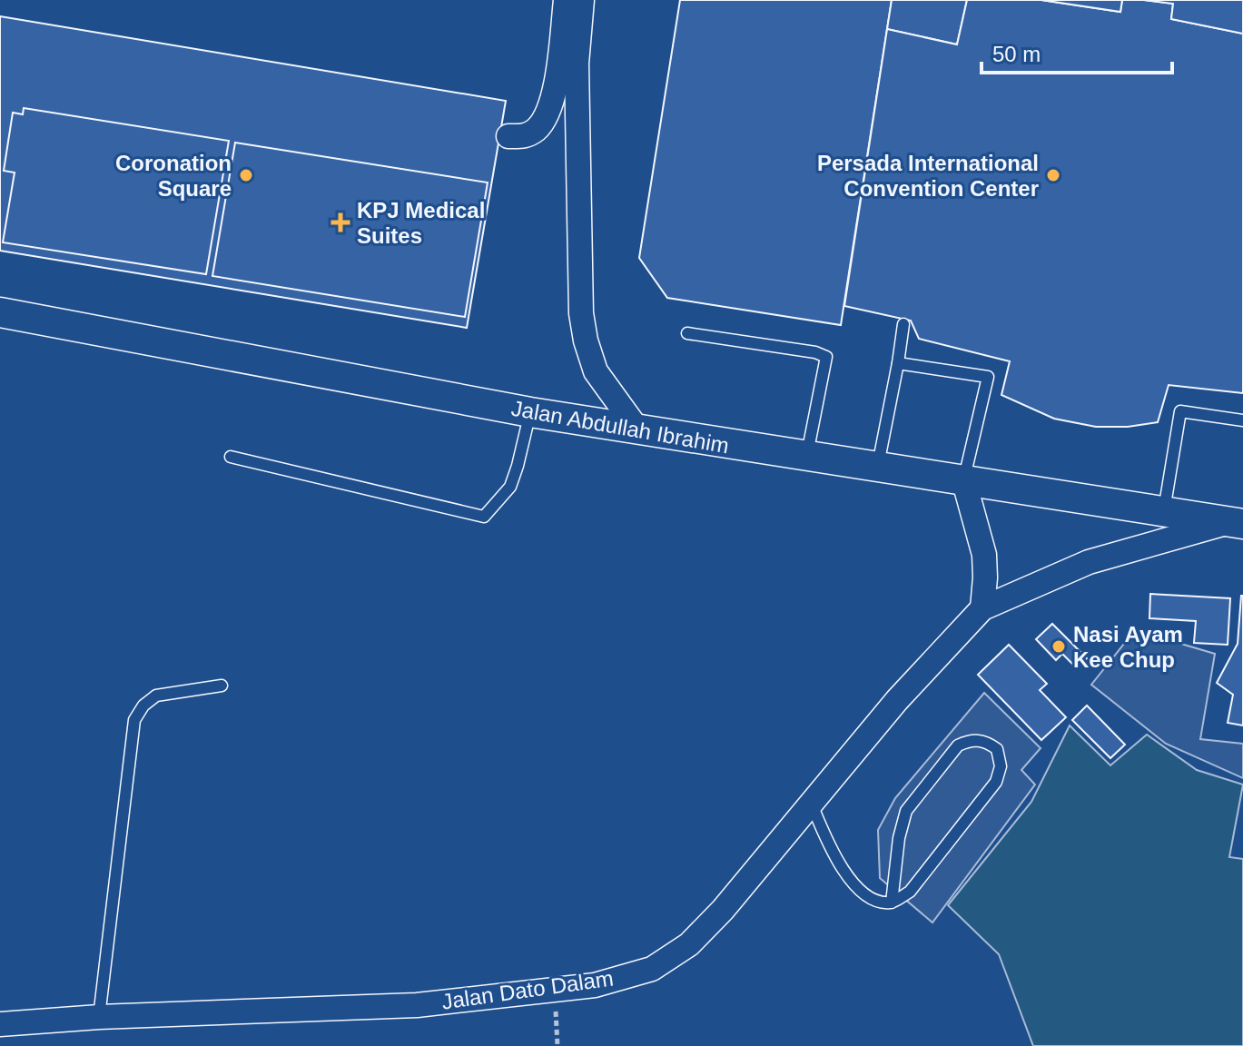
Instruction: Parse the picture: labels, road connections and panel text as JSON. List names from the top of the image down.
{
  "streets": {
    "street": ["Jalan Abdullah Ibrahim", "Jalan Dato Dalam"]
  },
  "crossings": [
    ["Jalan Abdullah Ibrahim", "Jalan Dato Dalam"]
  ],
  "places": {
    "other": ["Coronation Square", "Persada International Convention Center", "Nasi Ayam Kee Chup"],
    "health": ["KPJ Medical Suites"]
  },
  "scale_bar": "50 m"
}
